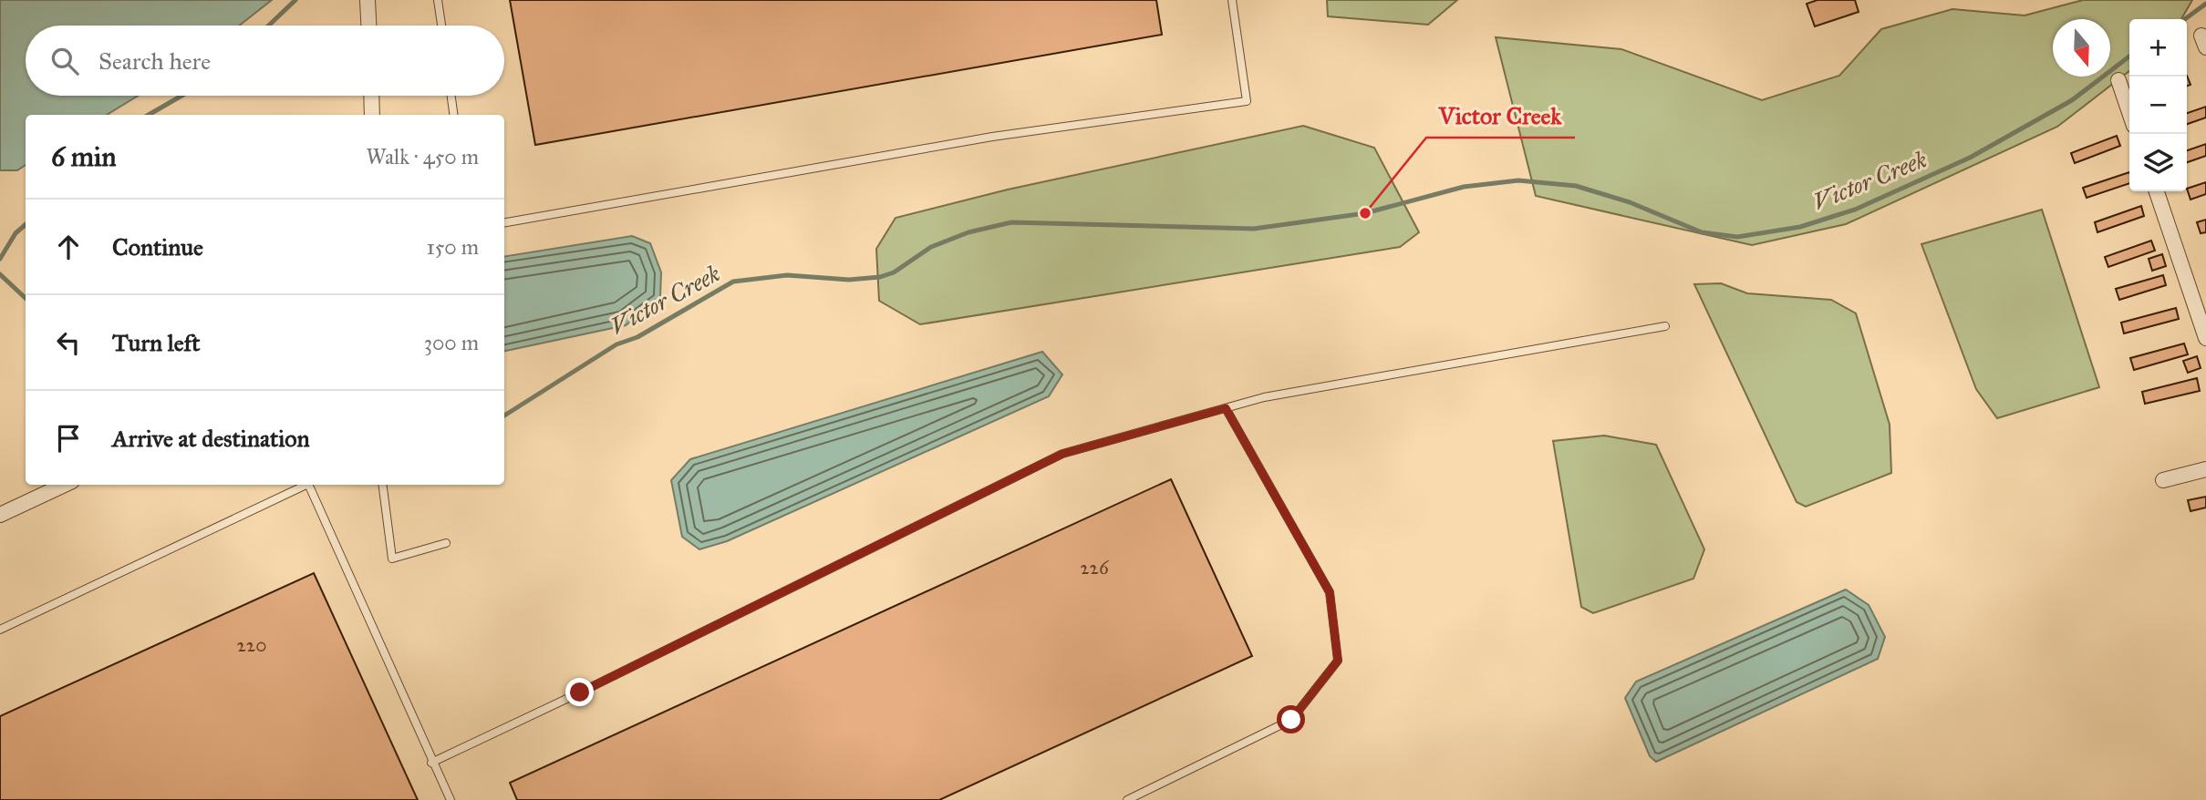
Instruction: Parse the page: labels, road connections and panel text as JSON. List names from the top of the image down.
{
  "water": ["Victor Creek"],
  "places": ["Victor Creek"],
  "house_numbers": ["226", "220"],
  "north": "bottom",
  "page": {
    "map_buttons": ["+", "−"],
    "search": "Search here",
    "heading": ["6 min", "Walk · 450 m"],
    "list": [
      ["Continue", "150 m"],
      ["Turn left", "300 m"],
      "Arrive at destination"
    ]
  }
}
